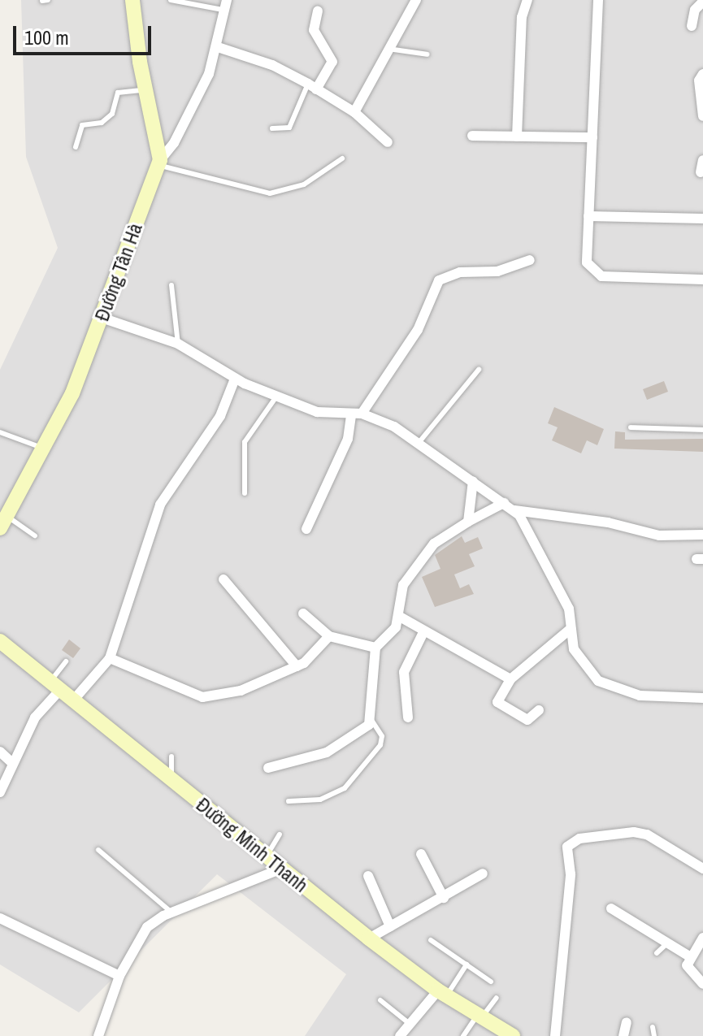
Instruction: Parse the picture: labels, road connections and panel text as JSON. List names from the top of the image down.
{
  "streets": {
    "street": ["Đường Tân Hà", "Đường Minh Thanh"]
  },
  "scale_bar": "100 m"
}
